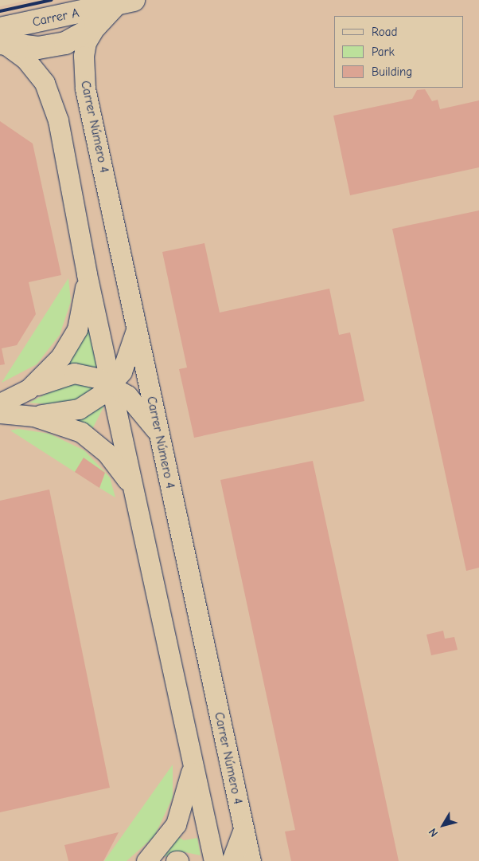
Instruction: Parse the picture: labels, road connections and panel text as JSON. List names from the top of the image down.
{
  "streets": {
    "main road": ["Carrer A"],
    "street": ["Carrer Número 4"]
  },
  "legend": ["Road", "Park", "Building"],
  "north": "bottom left"
}
